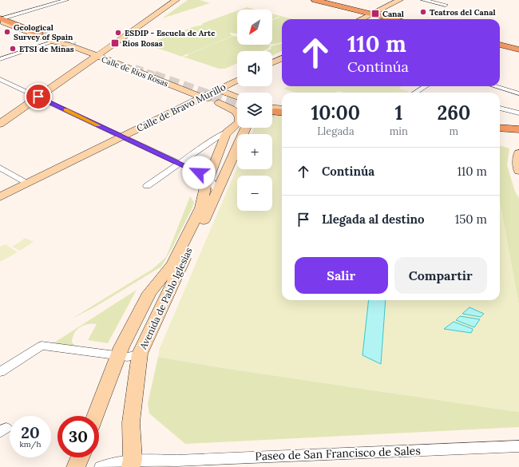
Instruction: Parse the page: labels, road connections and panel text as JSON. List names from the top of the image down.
{
  "streets": {
    "street": [
      "Calle de Ríos Rosas",
      "Calle de Bravo Murillo",
      "Avenida de Pablo Iglesias",
      "Paseo de San Francisco de Sales"
    ]
  },
  "crossings": [
    ["Calle de Ríos Rosas", "Calle de Bravo Murillo"],
    ["Avenida de Pablo Iglesias", "Paseo de San Francisco de Sales"]
  ],
  "places": {
    "other": [
      "Teatros del Canal",
      "Geological Survey of Spain",
      "ESDIP - Escuela de Arte",
      "ETSI de Minas"
    ],
    "transit": ["Canal", "Ríos Rosas"]
  },
  "north": "bottom left",
  "page": {
    "map_buttons": ["+", "−"],
    "turn": ["110 m", "Continúa"],
    "eta": [
      "10:00",
      "Llegada",
      "1",
      "min",
      "260",
      "m"
    ],
    "list": [
      {
        "name": "Continúa",
        "value": "110 m"
      },
      {
        "name": "Llegada al destino",
        "value": "150 m"
      }
    ],
    "buttons": ["Salir", "Compartir"],
    "speed": "20 km/h",
    "limit": "30"
  }
}
